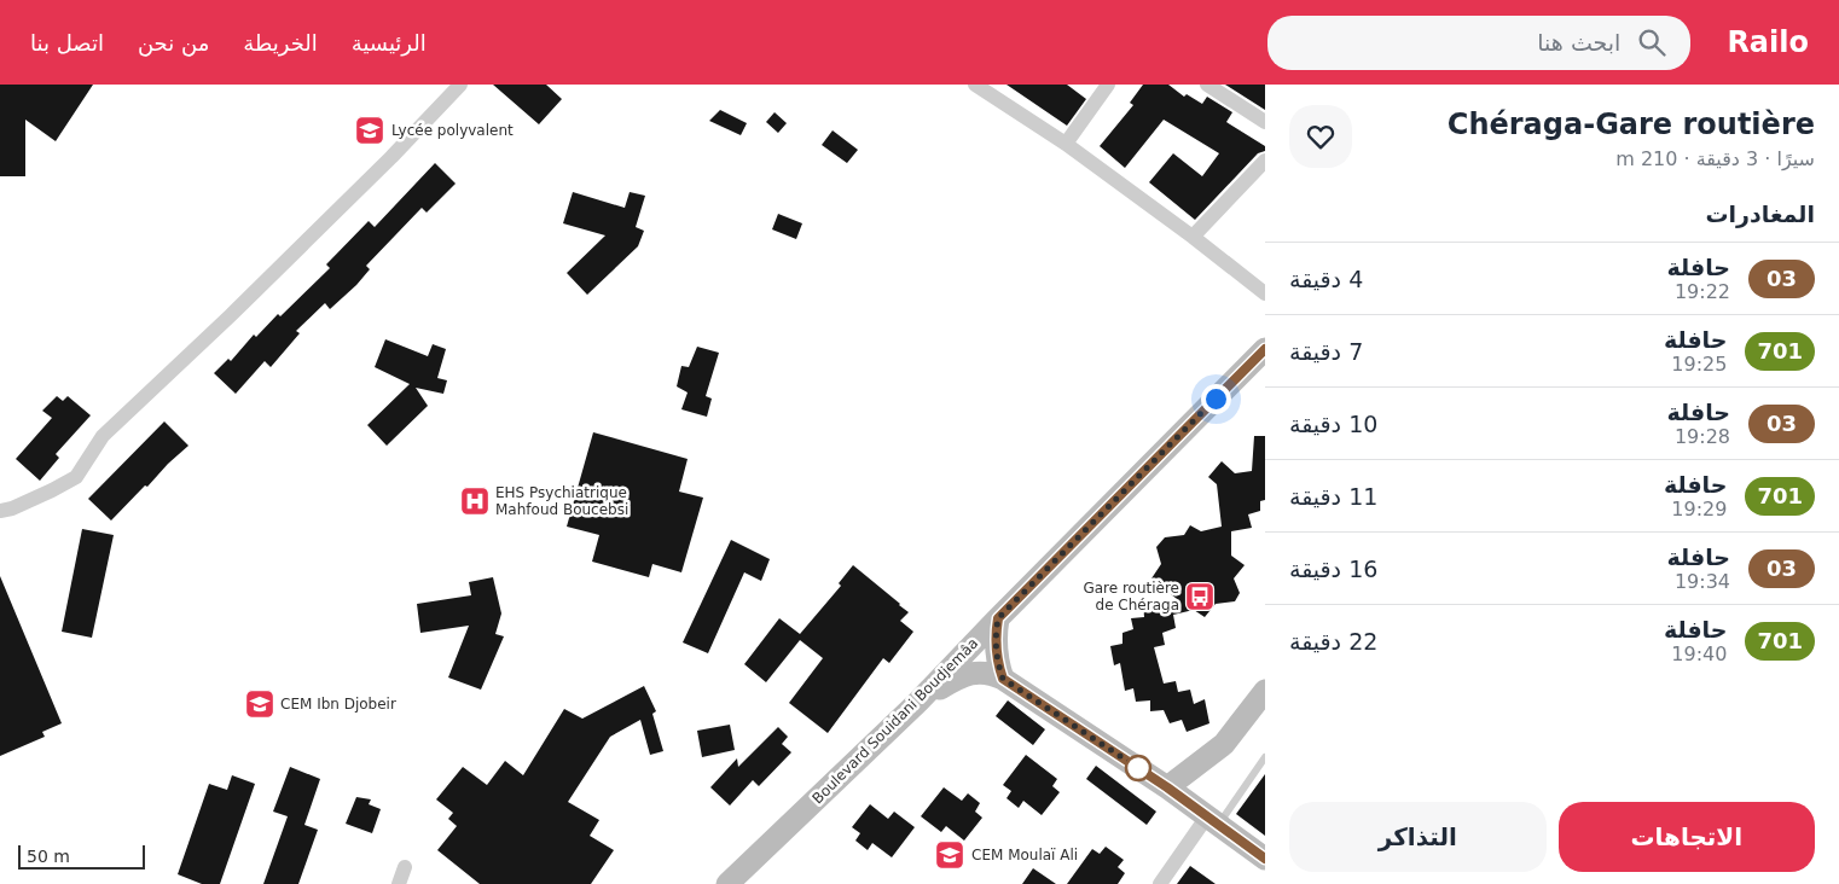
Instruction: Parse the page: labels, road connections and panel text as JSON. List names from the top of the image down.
{
  "streets": {
    "main road": ["Boulevard Souidani Boudjemâa"]
  },
  "places": {
    "school or university": ["Lycée polyvalent", "CEM Ibn Djobeir", "CEM Moulaï Ali"],
    "hospital": ["EHS Psychiatrique Mahfoud Boucebsi"],
    "bus stop": ["Gare routière de Chéraga"]
  },
  "lines": ["bus line 03"],
  "scale_bar": "50 m",
  "page": {
    "header": "Railo",
    "search": "ابحث هنا",
    "nav": [
      "الرئيسية",
      "الخريطة",
      "من نحن",
      "اتصل بنا"
    ],
    "heading": [
      ["Chéraga-Gare routière", "سيرًا · 3 دقيقة · 210 m"],
      "المغادرات"
    ],
    "list": [
      {
        "mark": "03",
        "name": "حافلة",
        "note": "19:22",
        "value": "4 دقيقة"
      },
      {
        "mark": "701",
        "name": "حافلة",
        "note": "19:25",
        "value": "7 دقيقة"
      },
      {
        "mark": "03",
        "name": "حافلة",
        "note": "19:28",
        "value": "10 دقيقة"
      },
      {
        "mark": "701",
        "name": "حافلة",
        "note": "19:29",
        "value": "11 دقيقة"
      },
      {
        "mark": "03",
        "name": "حافلة",
        "note": "19:34",
        "value": "16 دقيقة"
      },
      {
        "mark": "701",
        "name": "حافلة",
        "note": "19:40",
        "value": "22 دقيقة"
      }
    ],
    "buttons": ["الاتجاهات", "التذاكر"],
    "scale": "50 m"
  }
}
